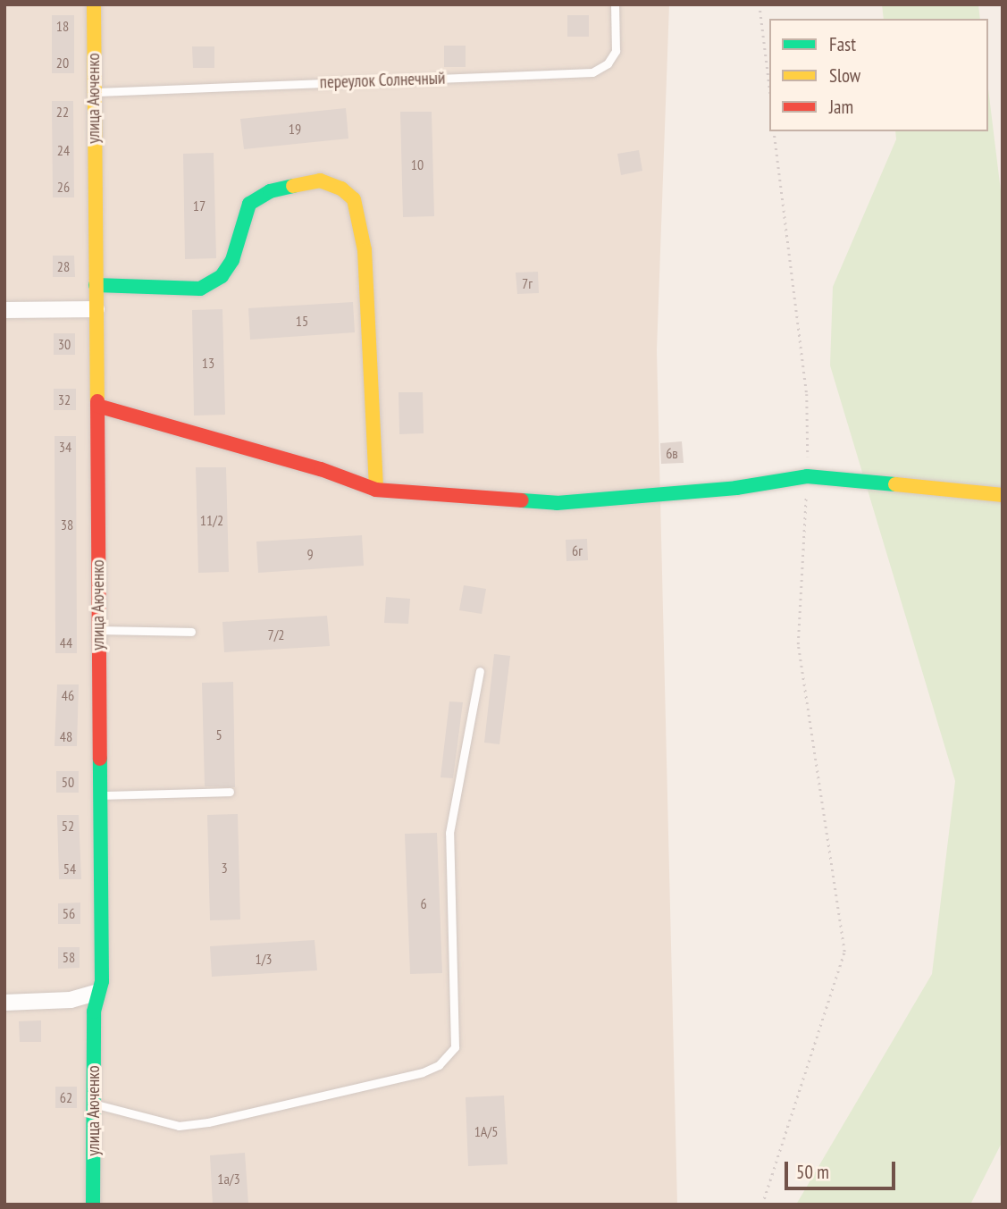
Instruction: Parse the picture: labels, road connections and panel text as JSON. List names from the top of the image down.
{
  "streets": {
    "street": ["улица Аюченко"],
    "lane": ["переулок Солнечный"]
  },
  "crossings": [
    ["переулок Солнечный", "улица Аюченко"]
  ],
  "house_numbers": [
    "18",
    "20",
    "22",
    "19",
    "24",
    "10",
    "26",
    "17",
    "28",
    "7г",
    "15",
    "30",
    "13",
    "32",
    "34",
    "6в",
    "11/2",
    "38",
    "6г",
    "9",
    "7/2",
    "44",
    "46",
    "5",
    "48",
    "50",
    "52",
    "3",
    "54",
    "6",
    "56",
    "58",
    "1/3",
    "62",
    "1А/5",
    "1а/3"
  ],
  "legend": ["Fast", "Slow", "Jam"],
  "scale_bar": "50 m"
}
